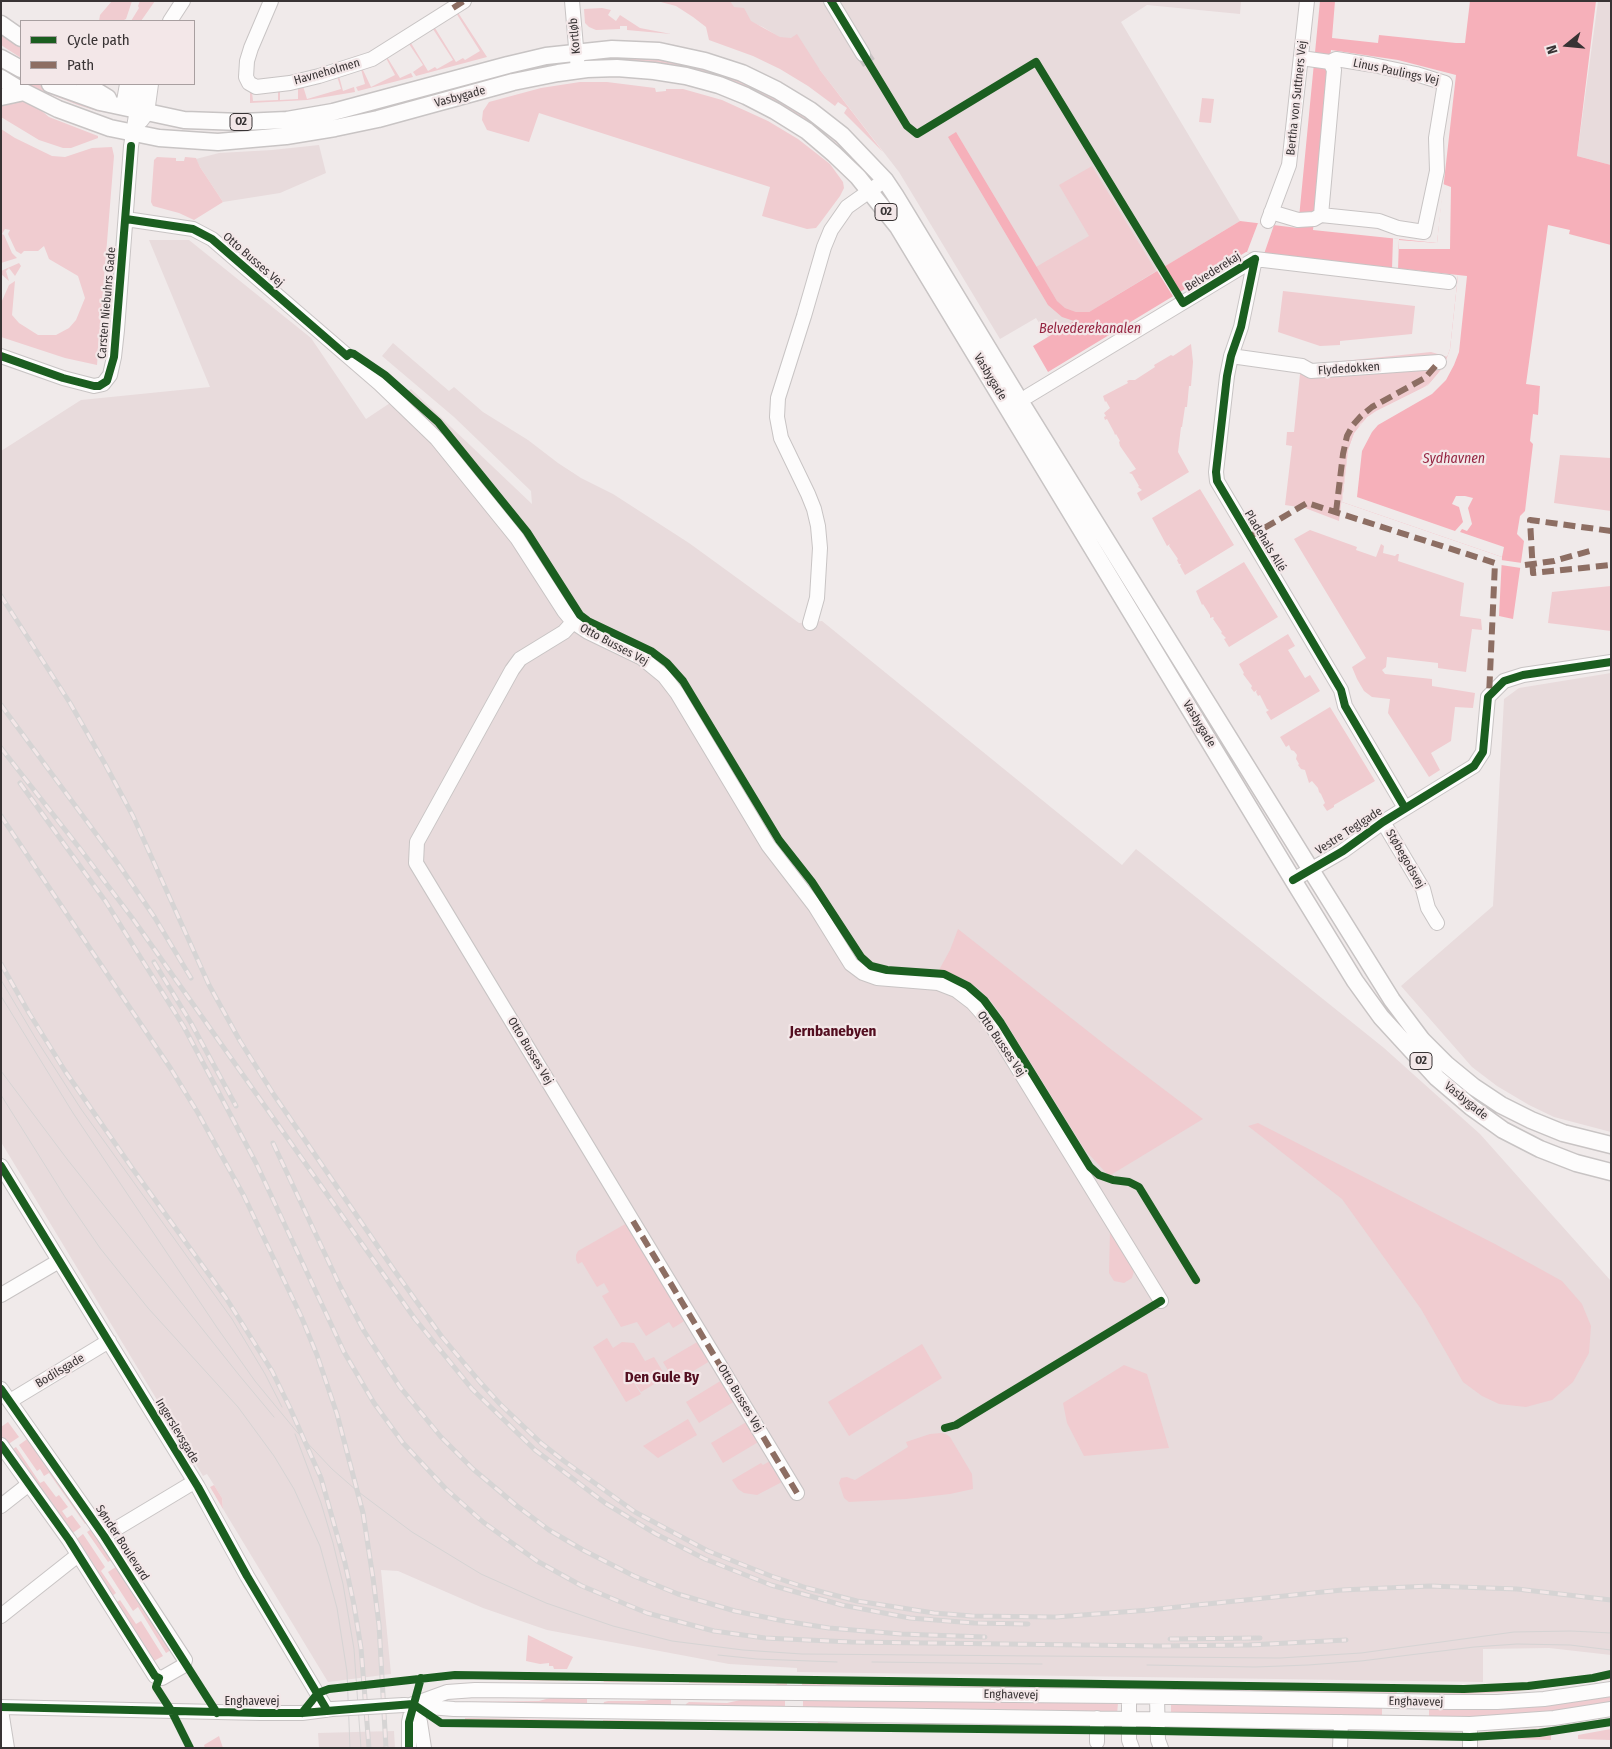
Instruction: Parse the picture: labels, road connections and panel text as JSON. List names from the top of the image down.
{
  "streets": {
    "main road": ["Vasbygade", "O2"],
    "street": [
      "Kortløb",
      "Havneholmen",
      "Linus Paulings Vej",
      "Bertha von Suttners Vej",
      "Otto Busses Vej",
      "Belvederekaj",
      "Carsten Niebuhrs Gade",
      "Flydedokken",
      "Pladehals Allé",
      "Vestre Teglgade",
      "Støbegodsvej",
      "Bodilsgade",
      "Ingerslevsgade",
      "Sønder Boulevard",
      "Enghavevej"
    ]
  },
  "crossings": [
    ["Kortløb", "Vasbygade"],
    ["Linus Paulings Vej", "Bertha von Suttners Vej"],
    ["Vasbygade", "O2"],
    ["Vasbygade", "Carsten Niebuhrs Gade"],
    ["Vasbygade", "Vestre Teglgade"],
    ["Otto Busses Vej", "Carsten Niebuhrs Gade"],
    ["Belvederekaj", "Pladehals Allé"],
    ["Flydedokken", "Pladehals Allé"],
    ["Pladehals Allé", "Vestre Teglgade"],
    ["Vestre Teglgade", "Støbegodsvej"],
    ["Bodilsgade", "Ingerslevsgade"],
    ["Bodilsgade", "Sønder Boulevard"],
    ["Ingerslevsgade", "Enghavevej"]
  ],
  "districts": ["Jernbanebyen", "Den Gule By"],
  "water": ["Belvederekanalen", "Sydhavnen"],
  "legend": ["Cycle path", "Path"],
  "north": "left"
}
